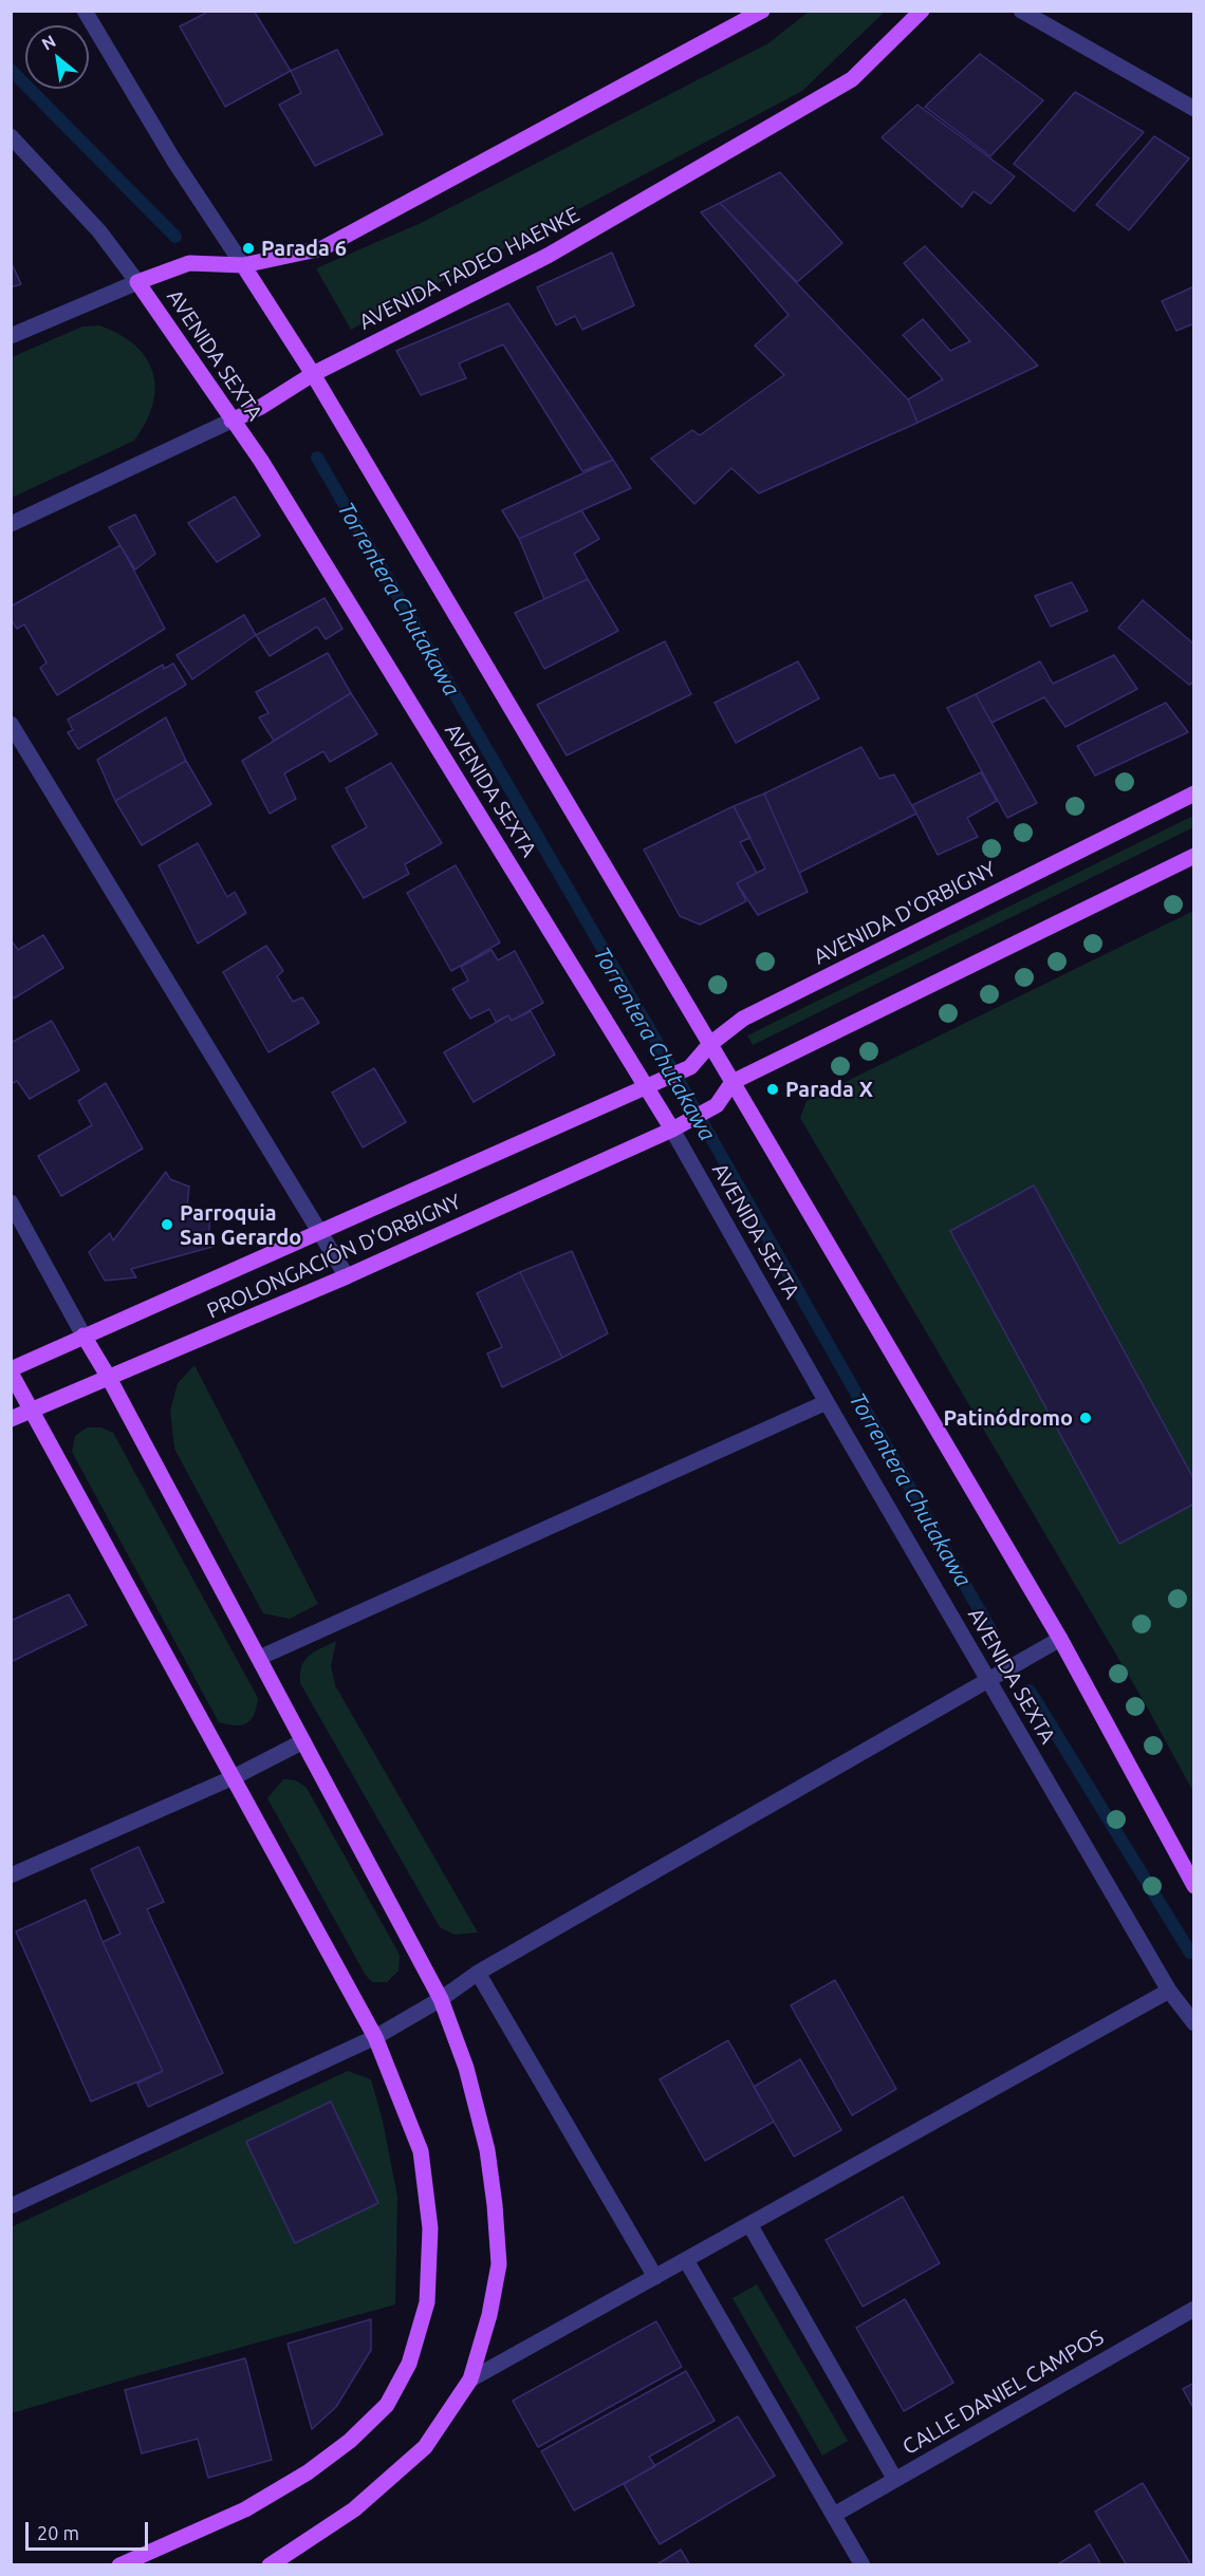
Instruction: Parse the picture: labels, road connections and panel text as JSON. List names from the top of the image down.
{
  "streets": {
    "main road": [
      "AVENIDA TADEO HAENKE",
      "AVENIDA SEXTA",
      "AVENIDA D'ORBIGNY",
      "PROLONGACIÓN D'ORBIGNY"
    ],
    "street": ["CALLE DANIEL CAMPOS"]
  },
  "crossings": [
    ["AVENIDA TADEO HAENKE", "AVENIDA SEXTA"],
    ["AVENIDA SEXTA", "AVENIDA D'ORBIGNY"],
    ["AVENIDA SEXTA", "PROLONGACIÓN D'ORBIGNY"],
    ["AVENIDA D'ORBIGNY", "PROLONGACIÓN D'ORBIGNY"]
  ],
  "water": ["Torrentera Chutakawa"],
  "places": [
    "Parada 6",
    "Parada X",
    "Parroquia San Gerardo",
    "Patinódromo"
  ],
  "scale_bar": "20 m",
  "north": "top left"
}
